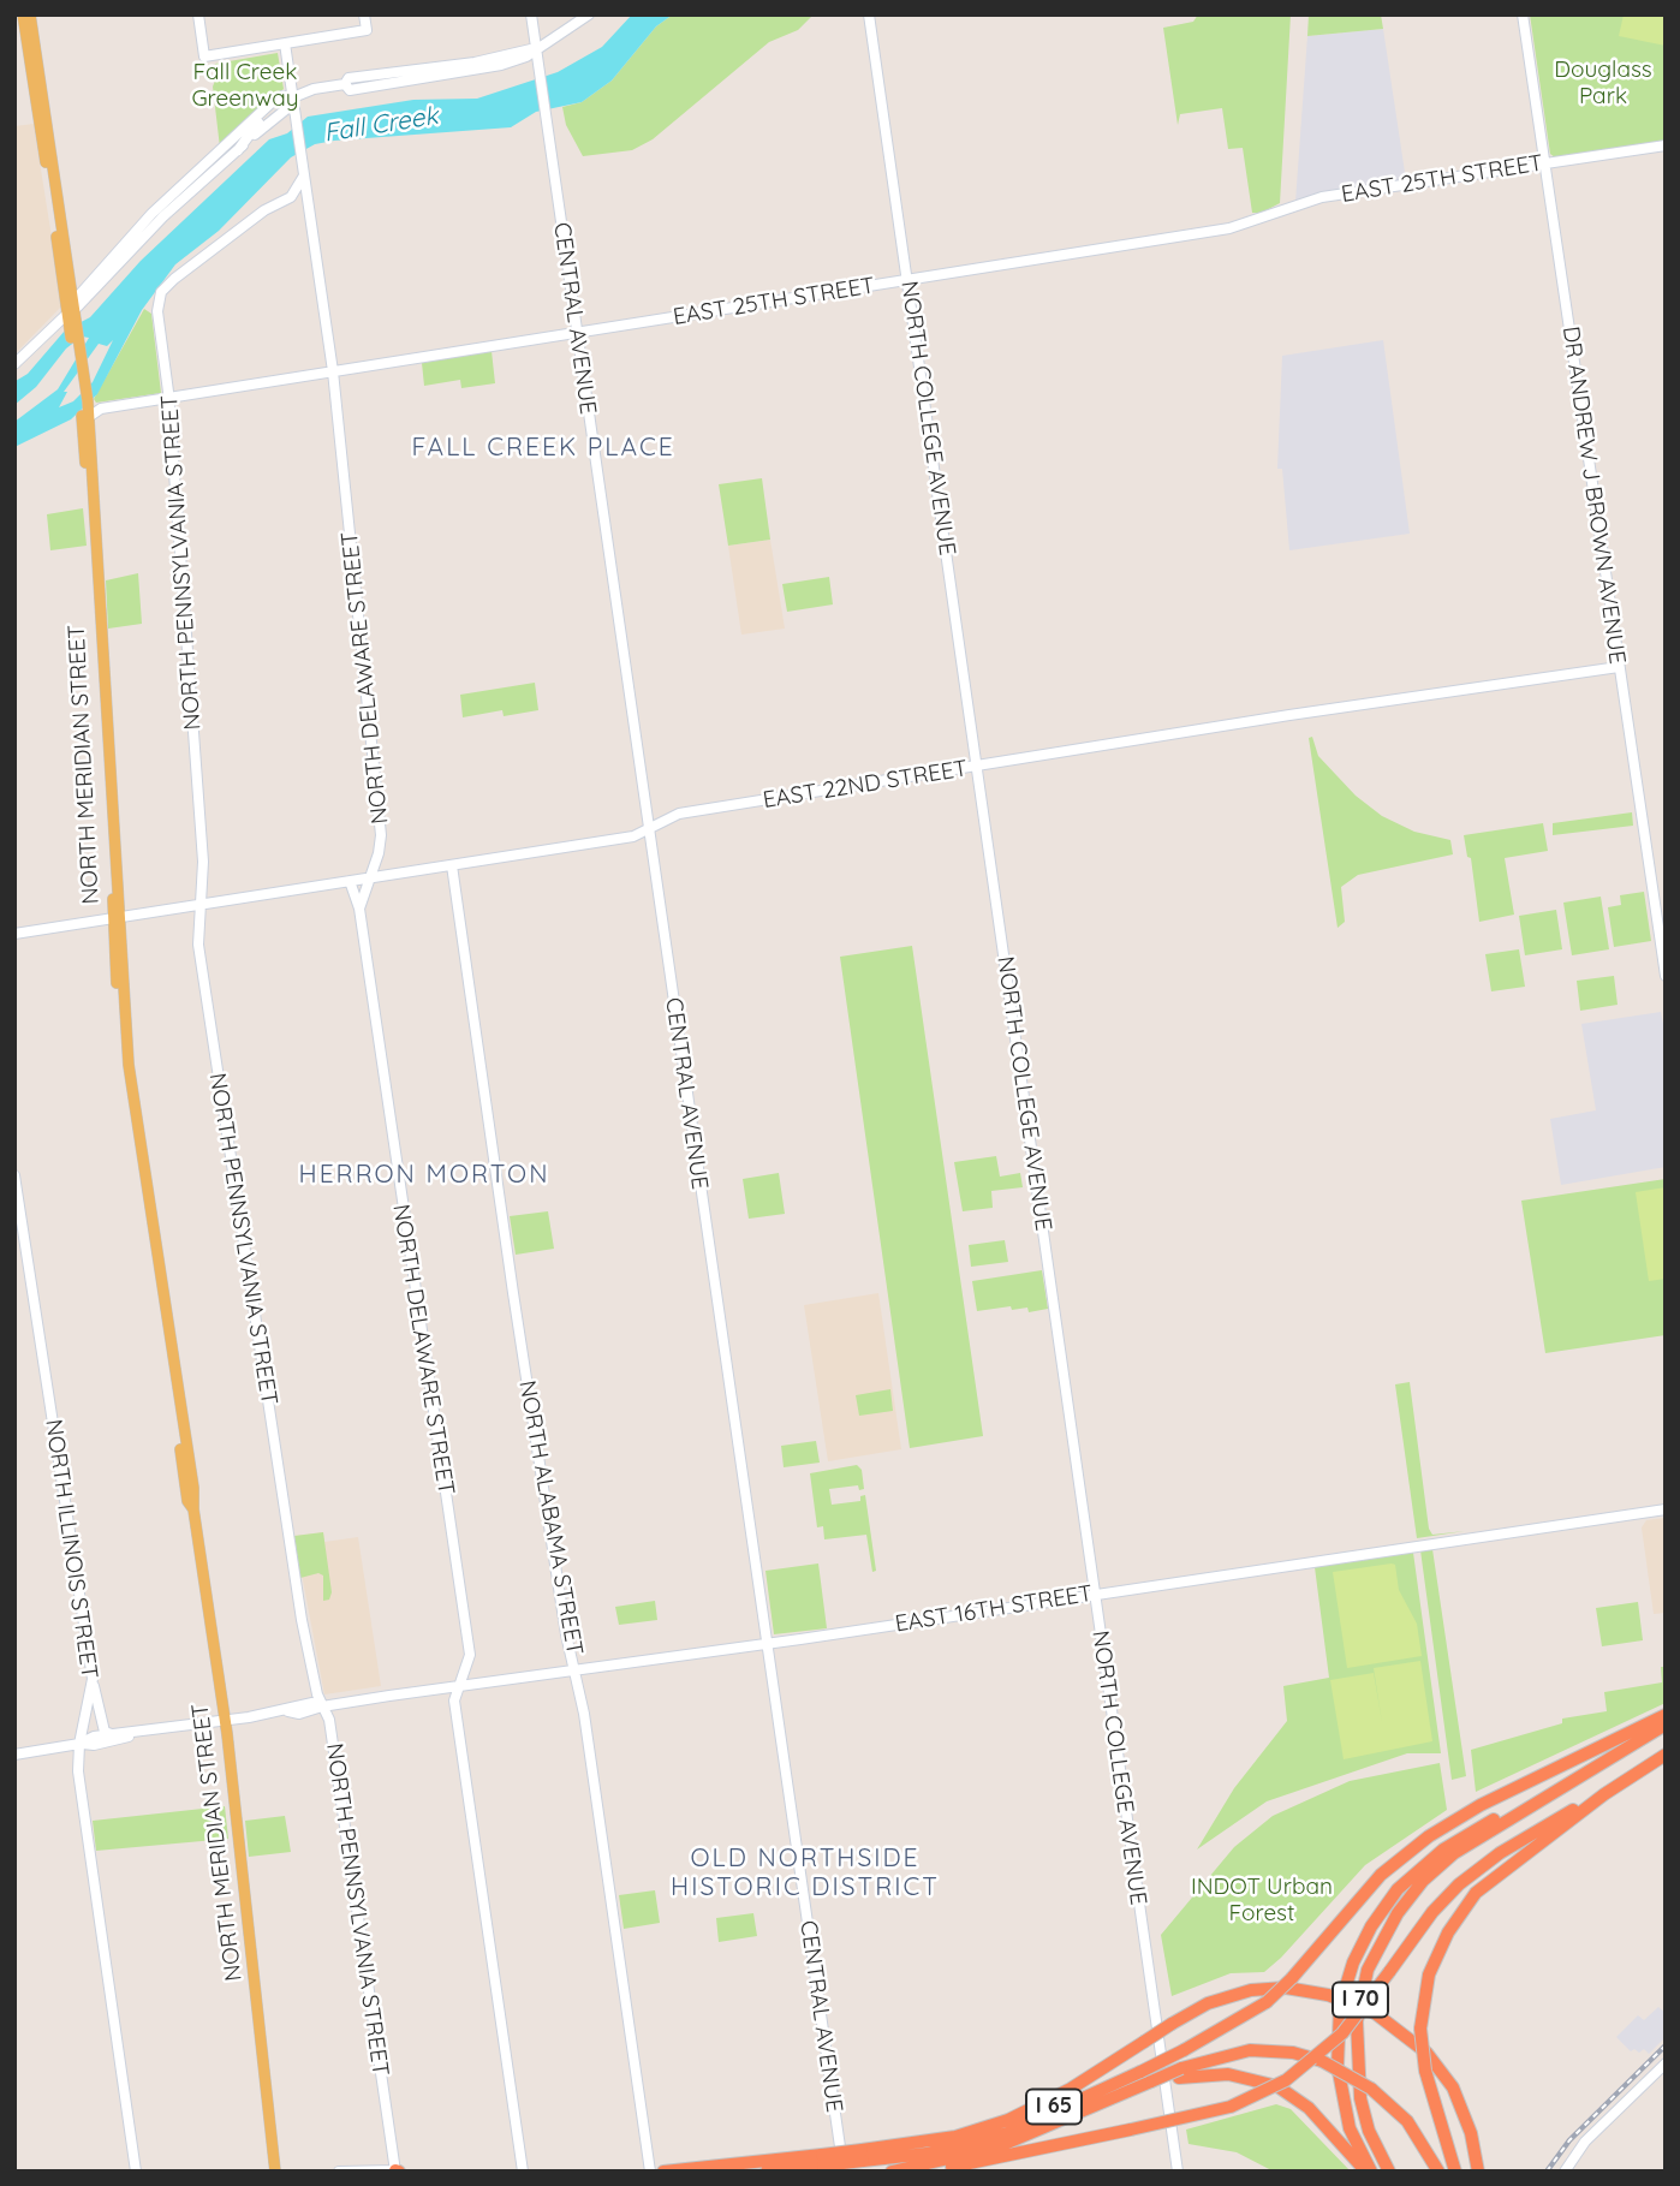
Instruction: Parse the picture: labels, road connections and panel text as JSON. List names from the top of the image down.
{
  "streets": {
    "highway": ["I 70", "I 65"],
    "main road": [
      "EAST 25TH STREET",
      "CENTRAL AVENUE",
      "NORTH COLLEGE AVENUE",
      "DR ANDREW J BROWN AVENUE",
      "NORTH PENNSYLVANIA STREET",
      "NORTH DELAWARE STREET",
      "NORTH MERIDIAN STREET",
      "EAST 22ND STREET",
      "NORTH ALABAMA STREET",
      "NORTH ILLINOIS STREET",
      "EAST 16TH STREET"
    ]
  },
  "crossings": [
    ["EAST 25TH STREET", "CENTRAL AVENUE"],
    ["EAST 25TH STREET", "NORTH COLLEGE AVENUE"],
    ["EAST 25TH STREET", "DR ANDREW J BROWN AVENUE"],
    ["EAST 25TH STREET", "NORTH PENNSYLVANIA STREET"],
    ["EAST 25TH STREET", "NORTH DELAWARE STREET"],
    ["EAST 25TH STREET", "NORTH MERIDIAN STREET"],
    ["CENTRAL AVENUE", "EAST 22ND STREET"],
    ["CENTRAL AVENUE", "EAST 16TH STREET"],
    ["NORTH COLLEGE AVENUE", "EAST 22ND STREET"],
    ["NORTH COLLEGE AVENUE", "EAST 16TH STREET"],
    ["DR ANDREW J BROWN AVENUE", "EAST 22ND STREET"],
    ["NORTH PENNSYLVANIA STREET", "EAST 22ND STREET"],
    ["NORTH PENNSYLVANIA STREET", "EAST 16TH STREET"],
    ["NORTH DELAWARE STREET", "EAST 22ND STREET"],
    ["NORTH DELAWARE STREET", "EAST 16TH STREET"],
    ["NORTH MERIDIAN STREET", "EAST 22ND STREET"],
    ["NORTH MERIDIAN STREET", "EAST 16TH STREET"],
    ["EAST 22ND STREET", "NORTH ALABAMA STREET"],
    ["NORTH ALABAMA STREET", "EAST 16TH STREET"]
  ],
  "districts": ["FALL CREEK PLACE", "HERRON MORTON", "OLD NORTHSIDE HISTORIC DISTRICT"],
  "water": ["Fall Creek"],
  "parks": ["Douglass Park", "Fall Creek Greenway", "INDOT Urban Forest"]
}
